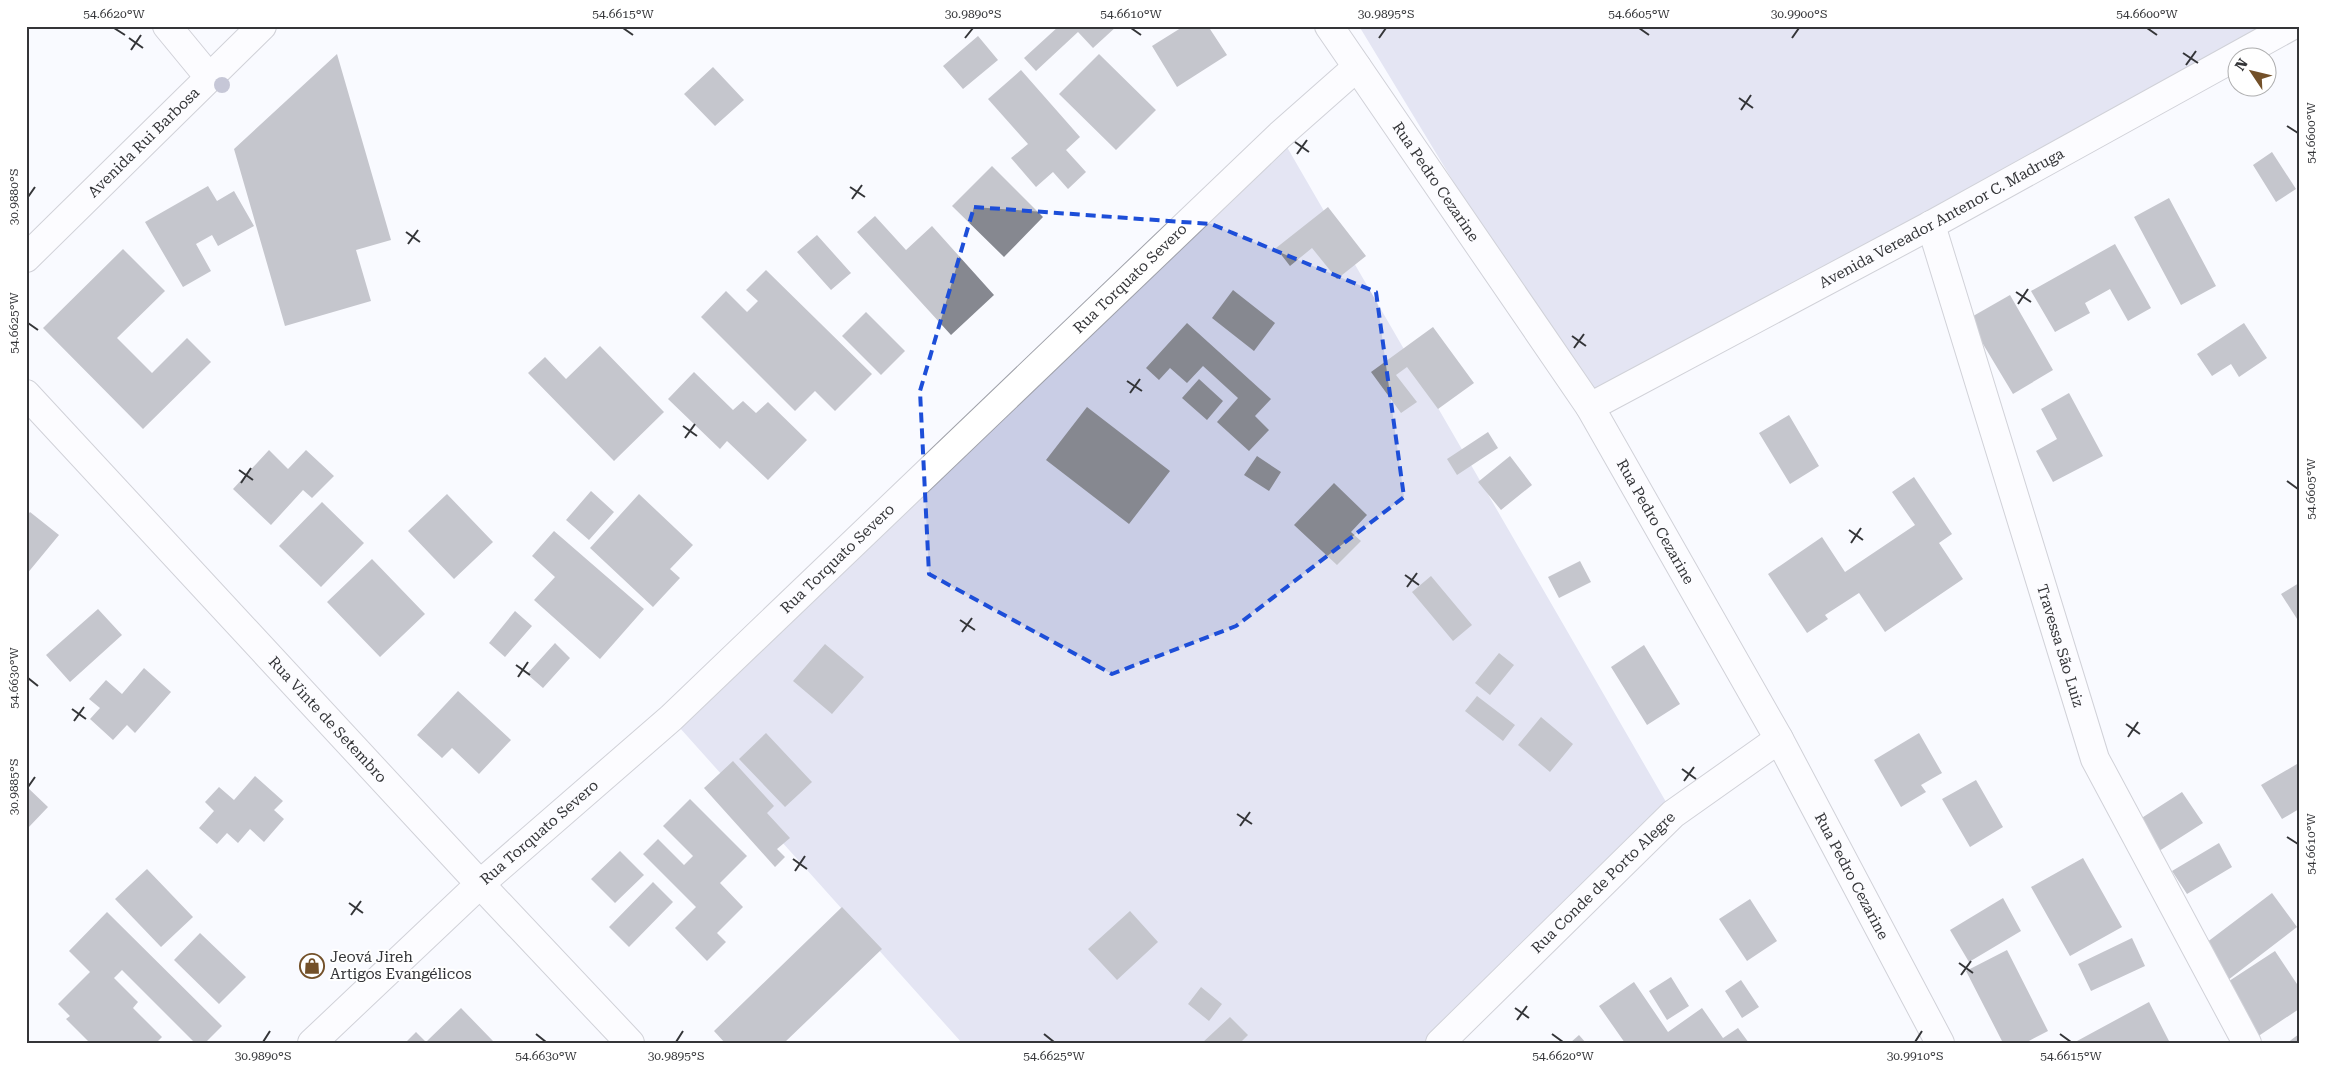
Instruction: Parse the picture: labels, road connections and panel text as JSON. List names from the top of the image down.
{
  "streets": {
    "street": [
      "Avenida Rui Barbosa",
      "Rua Pedro Cezarine",
      "Avenida Vereador Antenor C. Madruga",
      "Rua Torquato Severo",
      "Travessa São Luiz",
      "Rua Vinte de Setembro",
      "Rua Conde de Porto Alegre"
    ]
  },
  "crossings": [
    ["Rua Pedro Cezarine", "Avenida Vereador Antenor C. Madruga"],
    ["Rua Pedro Cezarine", "Rua Torquato Severo"],
    ["Rua Pedro Cezarine", "Rua Conde de Porto Alegre"],
    ["Avenida Vereador Antenor C. Madruga", "Travessa São Luiz"],
    ["Rua Torquato Severo", "Rua Vinte de Setembro"]
  ],
  "places": {
    "shop": ["Jeová Jireh Artigos Evangélicos"]
  },
  "north": "top left",
  "coordinates": [
    "54.6620°W",
    "54.6615°W",
    "30.9890°S",
    "54.6610°W",
    "30.9895°S",
    "54.6605°W",
    "30.9900°S",
    "54.6600°W",
    "30.9880°S",
    "54.6625°W",
    "54.6630°W",
    "30.9885°S",
    "30.9910°S"
  ]
}
